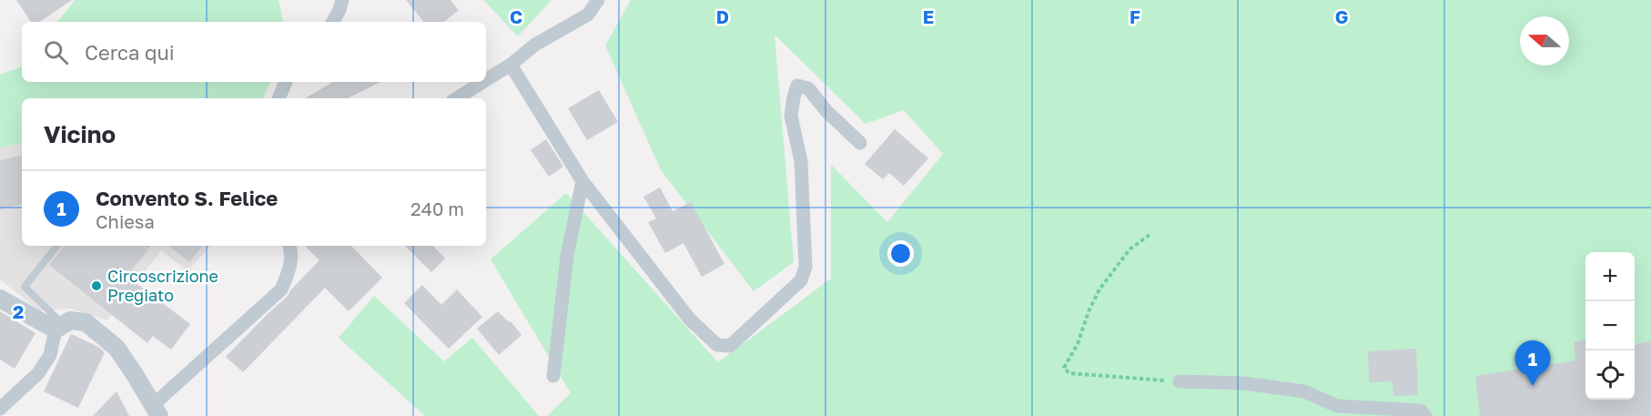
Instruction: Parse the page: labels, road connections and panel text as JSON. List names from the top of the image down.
{
  "places": ["Circoscrizione Pregiato"],
  "north": "left",
  "page": {
    "search": "Cerca qui",
    "heading": "Vicino",
    "list": [
      {
        "mark": "1",
        "name": "Convento S. Felice",
        "note": "Chiesa",
        "value": "240 m"
      }
    ],
    "map_buttons": ["+", "−"],
    "pins": "1"
  },
  "grid": {
    "columns": [
      "C",
      "D",
      "E",
      "F",
      "G"
    ],
    "rows": ["2"]
  }
}
